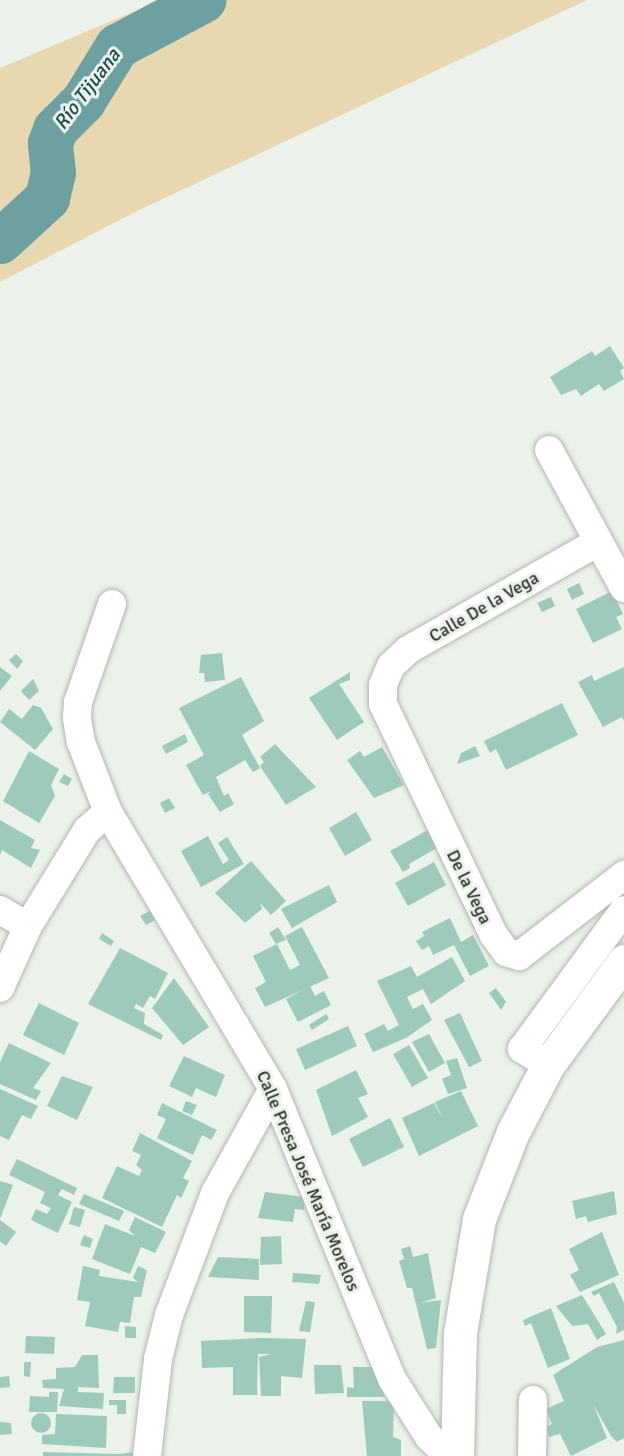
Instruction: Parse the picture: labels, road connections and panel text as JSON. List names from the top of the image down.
{
  "streets": {
    "street": ["Calle De la Vega", "De la Vega", "Calle Presa José María Morelos"]
  },
  "crossings": [
    ["Calle De la Vega", "De la Vega"]
  ],
  "water": ["Río Tijuana"]
}
